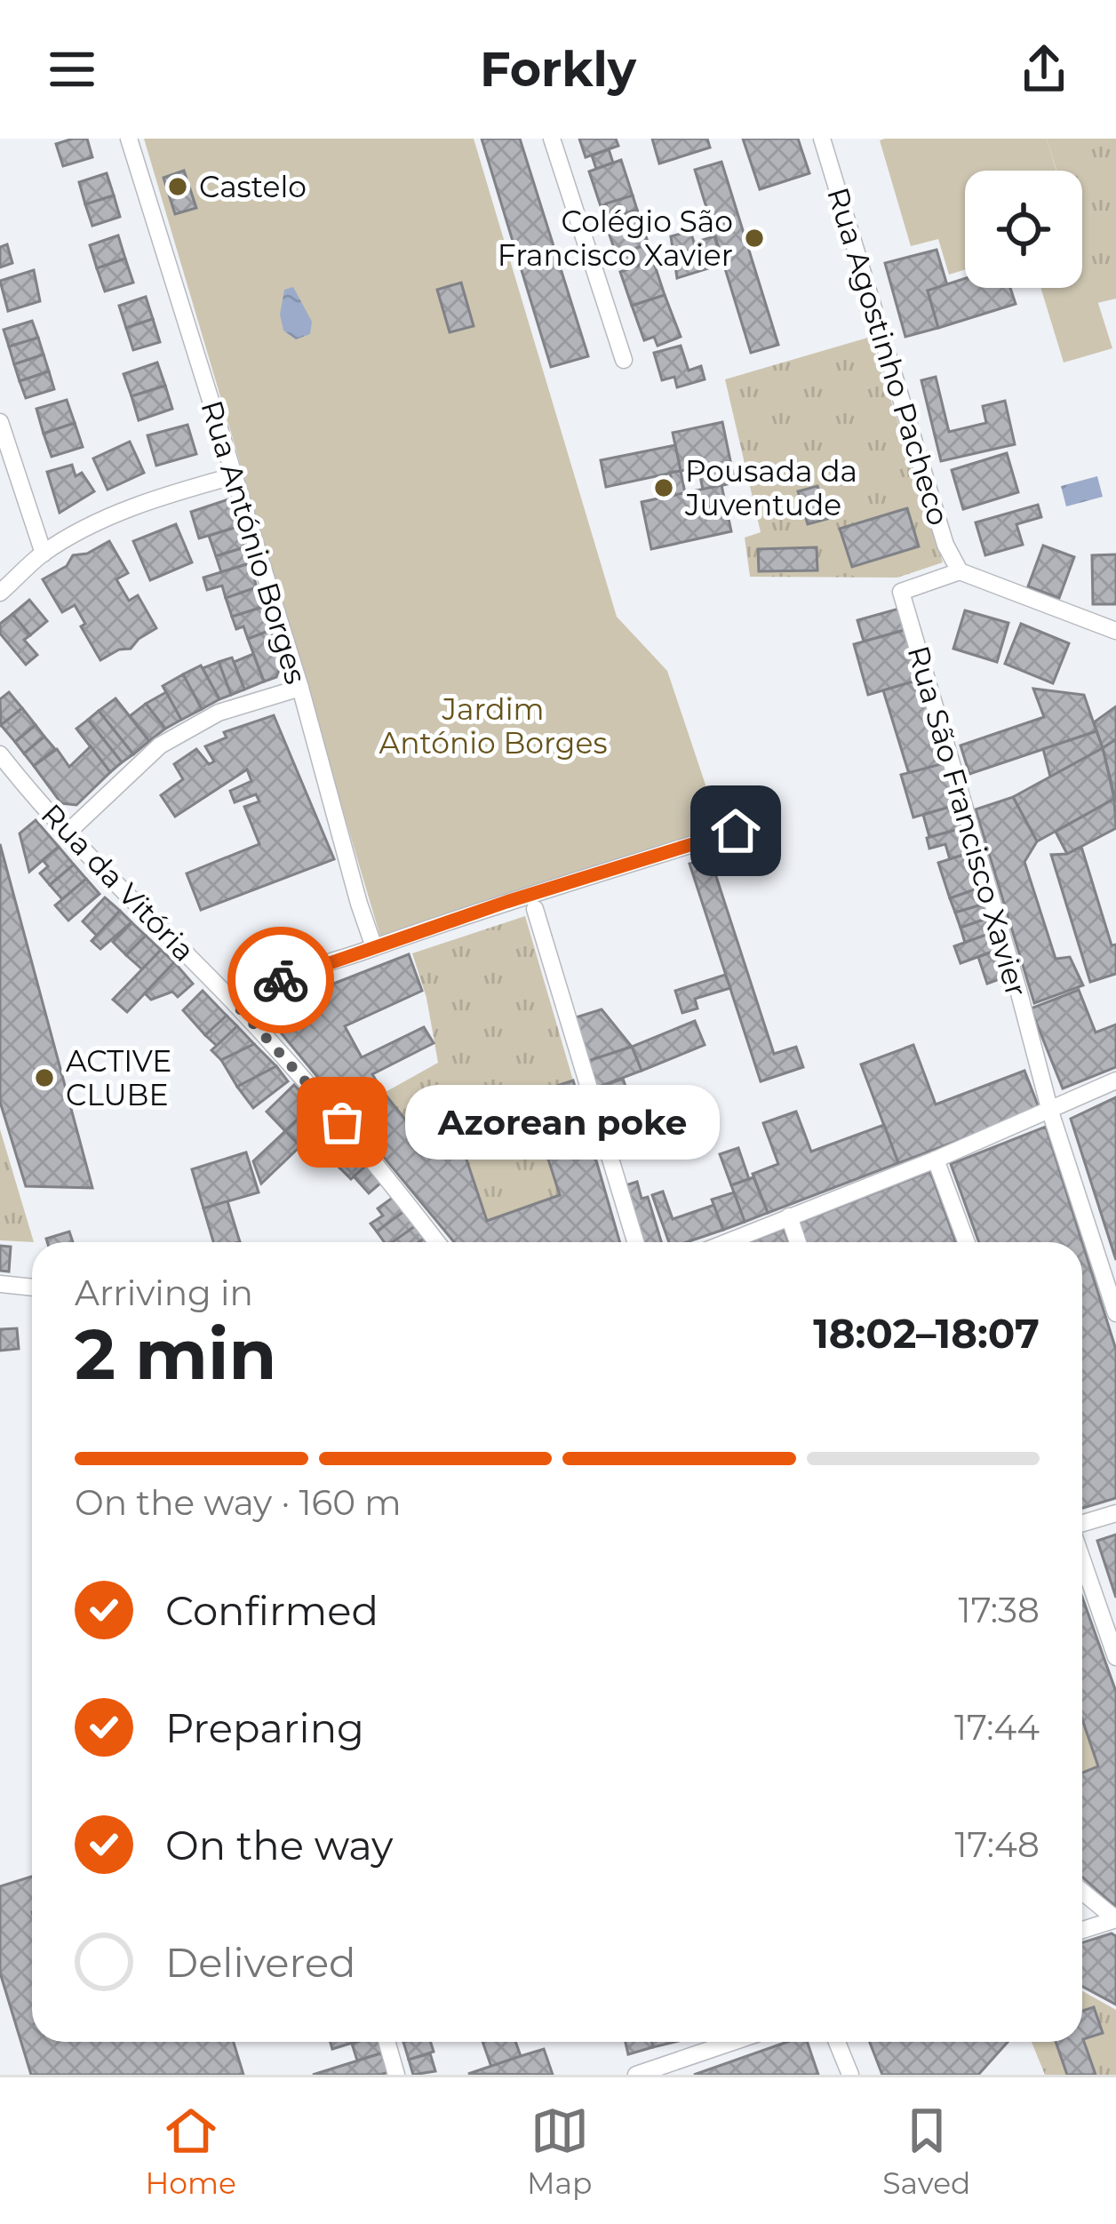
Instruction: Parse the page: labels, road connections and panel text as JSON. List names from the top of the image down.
{
  "streets": {
    "street": [
      "Rua Agostinho Pacheco",
      "Rua António Borges",
      "Rua São Francisco Xavier",
      "Rua da Vitória"
    ]
  },
  "crossings": [
    ["Rua Agostinho Pacheco", "Rua São Francisco Xavier"]
  ],
  "parks": ["Jardim António Borges"],
  "places": [
    "Castelo",
    "Colégio São Francisco Xavier",
    "Pousada da Juventude",
    "ACTIVE CLUBE",
    "Azorean poke"
  ],
  "page": {
    "header": "Forkly",
    "bubble": "Azorean poke",
    "heading": ["2 min", "Arriving in", "18:02–18:07"],
    "bar": "On the way · 160 m",
    "list": [
      ["Confirmed", "17:38"],
      ["Preparing", "17:44"],
      ["On the way", "17:48"],
      "Delivered"
    ],
    "tabs": ["Home", "Map", "Saved"]
  }
}
